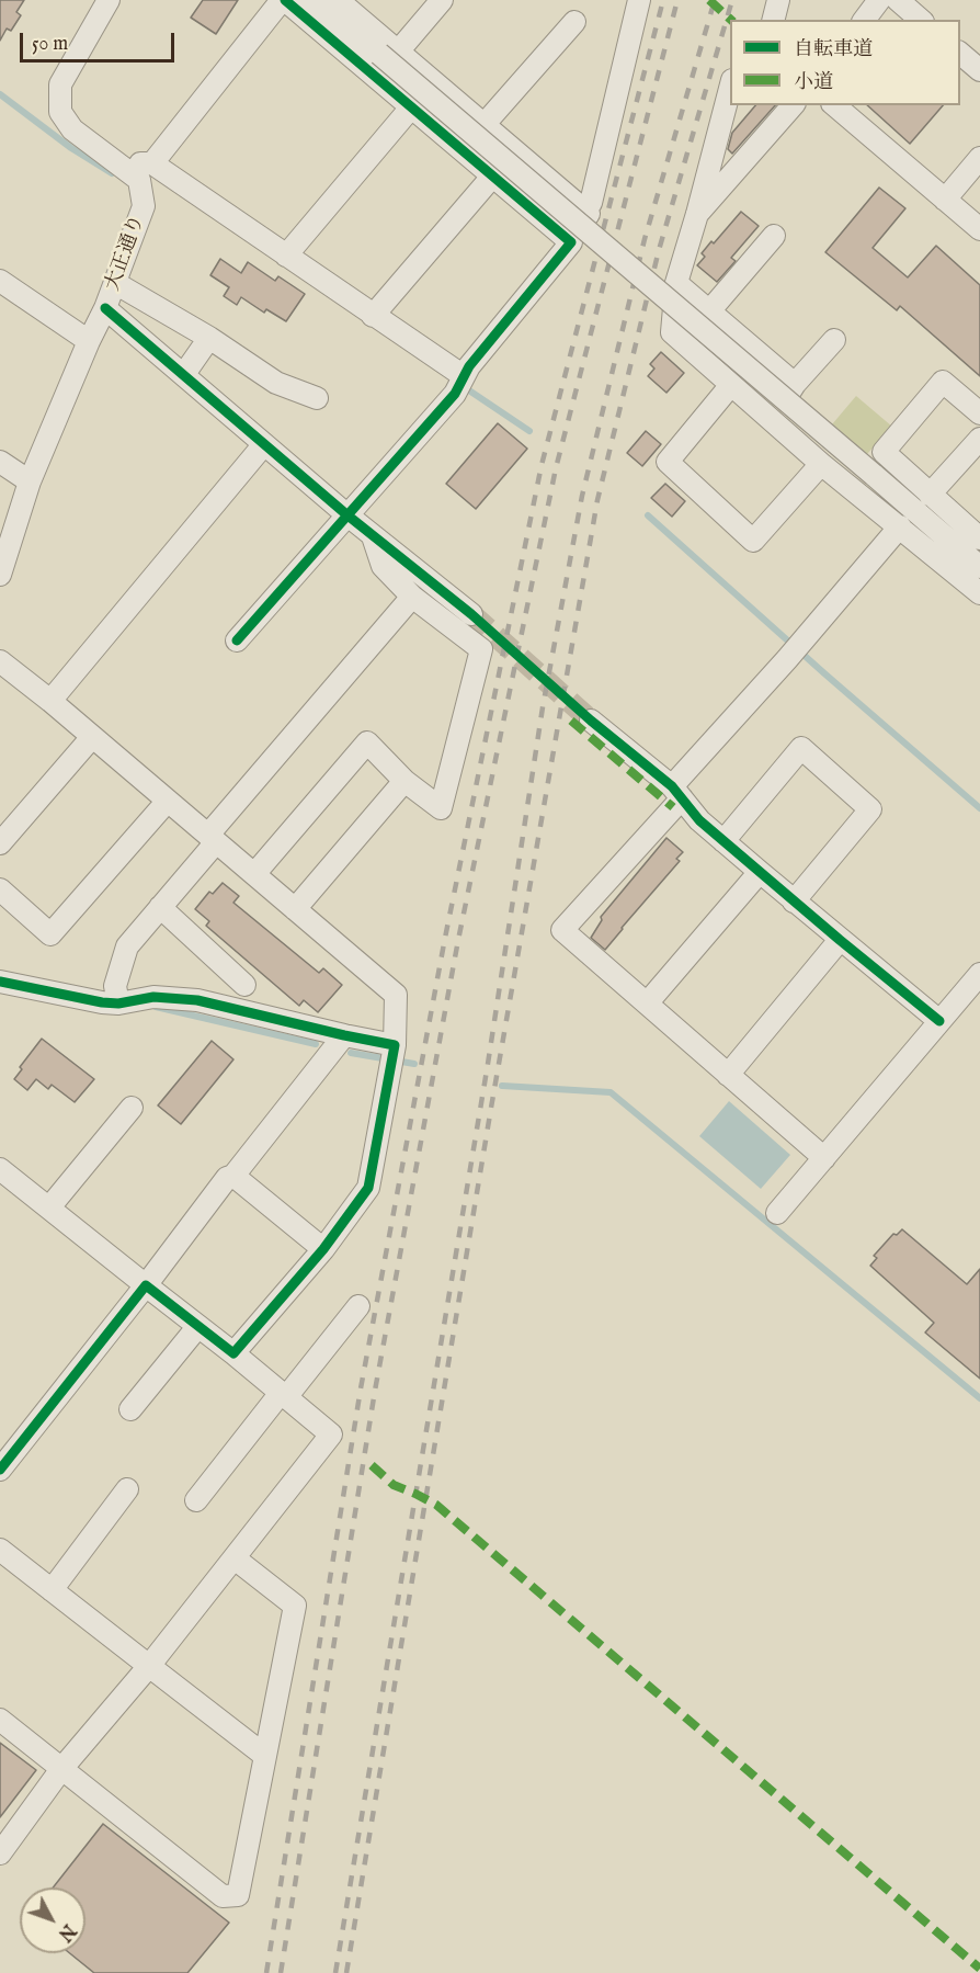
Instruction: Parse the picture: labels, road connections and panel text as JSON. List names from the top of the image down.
{
  "streets": {
    "street": ["大正通り"]
  },
  "legend": ["自転車道", "小道"],
  "scale_bar": "50 m",
  "north": "bottom right"
}
